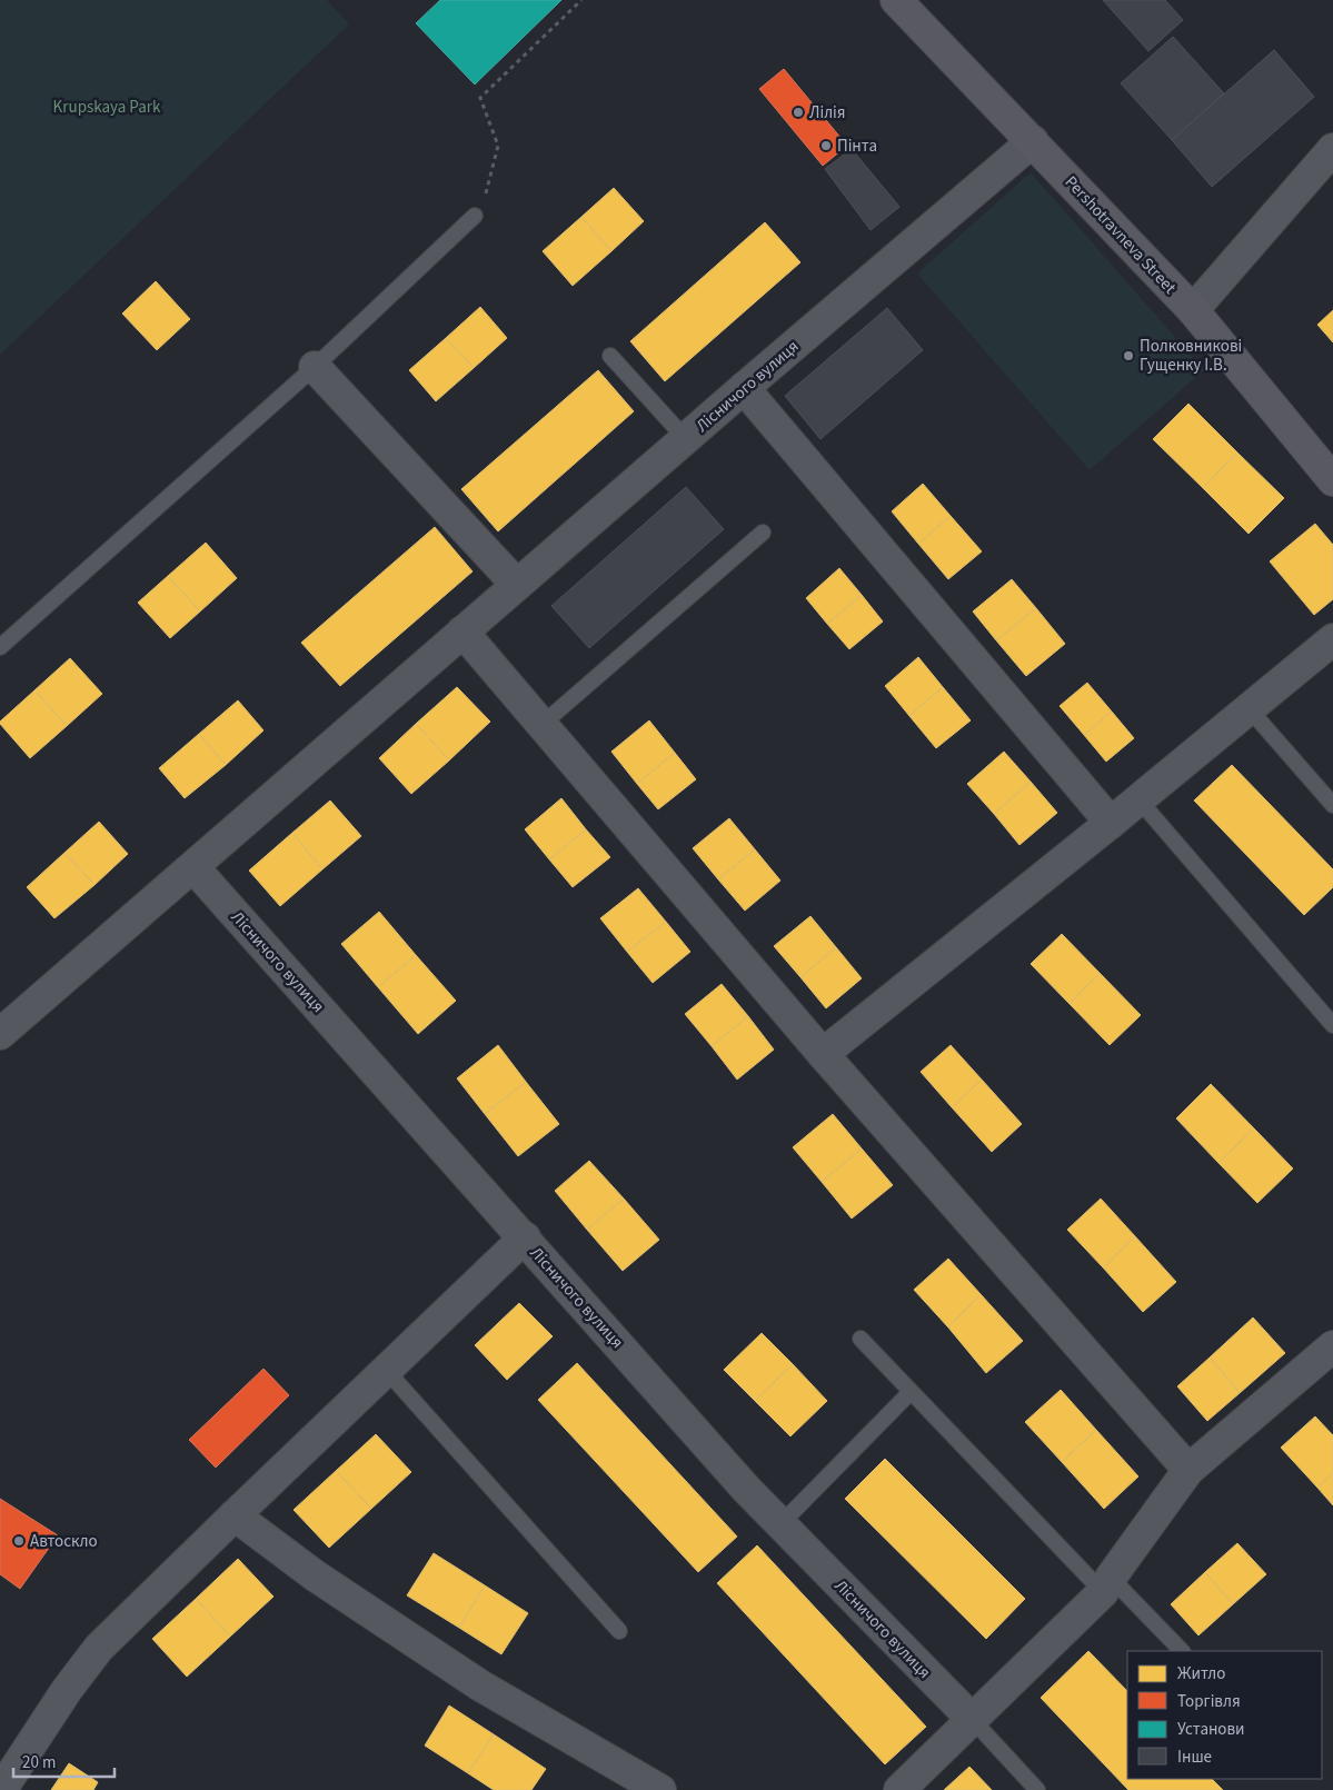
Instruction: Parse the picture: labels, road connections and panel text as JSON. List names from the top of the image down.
{
  "streets": {
    "main road": ["Pershotravneva Street"],
    "street": ["Лісничого вулиця"]
  },
  "crossings": [
    ["Pershotravneva Street", "Лісничого вулиця"]
  ],
  "parks": ["Krupskaya Park"],
  "places": [
    "Лілія",
    "Пінта",
    "Полковникові Гущенку І.В.",
    "Автоскло"
  ],
  "legend": [
    "Житло",
    "Торгівля",
    "Установи",
    "Інше"
  ],
  "scale_bar": "20 m"
}
